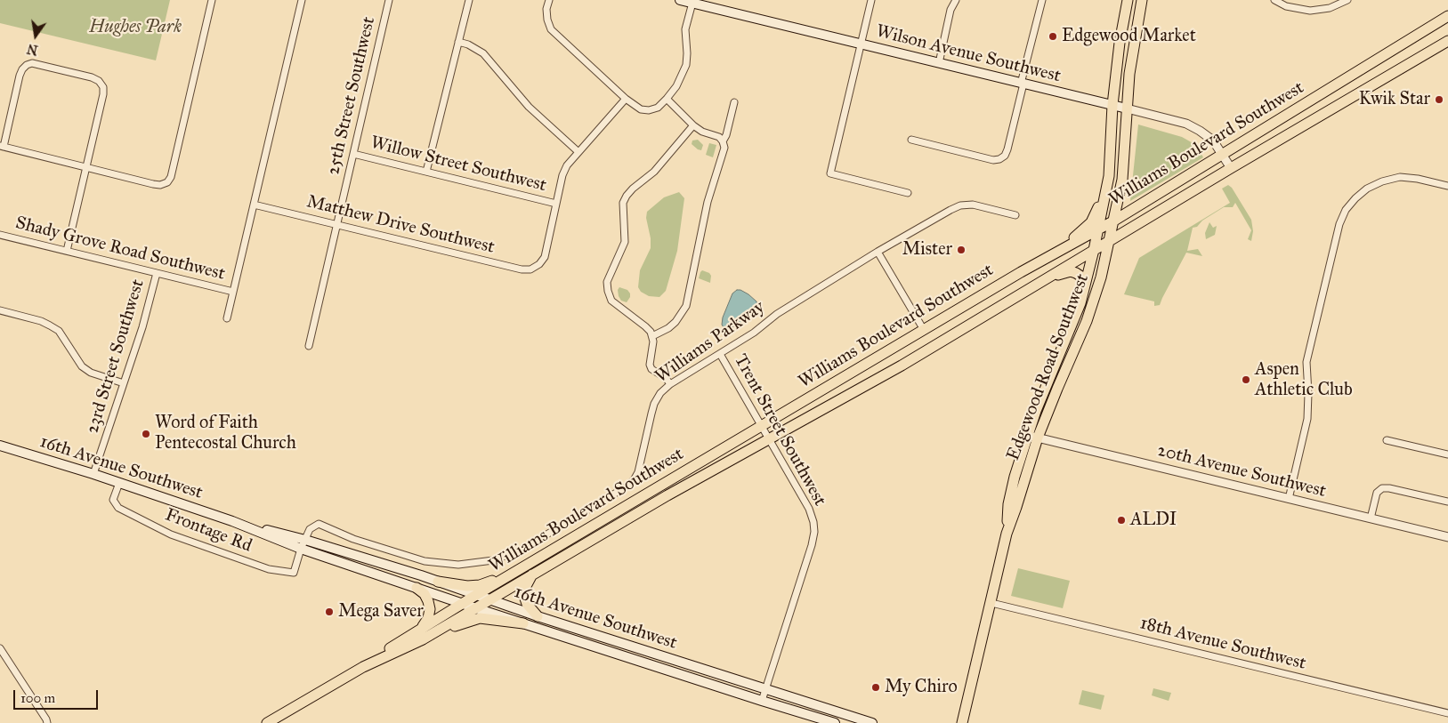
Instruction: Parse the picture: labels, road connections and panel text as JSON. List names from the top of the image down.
{
  "streets": {
    "main road": [
      "Wilson Avenue Southwest",
      "Williams Boulevard Southwest",
      "Edgewood Road Southwest",
      "16th Avenue Southwest"
    ],
    "street": [
      "25th Street Southwest",
      "Willow Street Southwest",
      "Matthew Drive Southwest",
      "Shady Grove Road Southwest",
      "Williams Parkway",
      "23rd Street Southwest",
      "Trent Street Southwest",
      "20th Avenue Southwest",
      "Frontage Rd",
      "18th Avenue Southwest"
    ]
  },
  "crossings": [
    ["Wilson Avenue Southwest", "Williams Boulevard Southwest"],
    ["Wilson Avenue Southwest", "Edgewood Road Southwest"],
    ["25th Street Southwest", "Willow Street Southwest"],
    ["25th Street Southwest", "Matthew Drive Southwest"],
    ["Williams Boulevard Southwest", "Edgewood Road Southwest"],
    ["Williams Boulevard Southwest", "Trent Street Southwest"],
    ["Williams Boulevard Southwest", "16th Avenue Southwest"],
    ["Willow Street Southwest", "Matthew Drive Southwest"],
    ["Shady Grove Road Southwest", "23rd Street Southwest"],
    ["Williams Parkway", "Trent Street Southwest"],
    ["Williams Parkway", "16th Avenue Southwest"],
    ["Williams Parkway", "Frontage Rd"],
    ["23rd Street Southwest", "16th Avenue Southwest"],
    ["Edgewood Road Southwest", "20th Avenue Southwest"],
    ["Edgewood Road Southwest", "18th Avenue Southwest"],
    ["Trent Street Southwest", "16th Avenue Southwest"],
    ["16th Avenue Southwest", "Frontage Rd"]
  ],
  "parks": ["Hughes Park"],
  "places": [
    "Edgewood Market",
    "Kwik Star",
    "Mister",
    "Aspen Athletic Club",
    "Word of Faith Pentecostal Church",
    "ALDI",
    "Mega Saver",
    "My Chiro"
  ],
  "scale_bar": "100 m",
  "north": "bottom"
}
